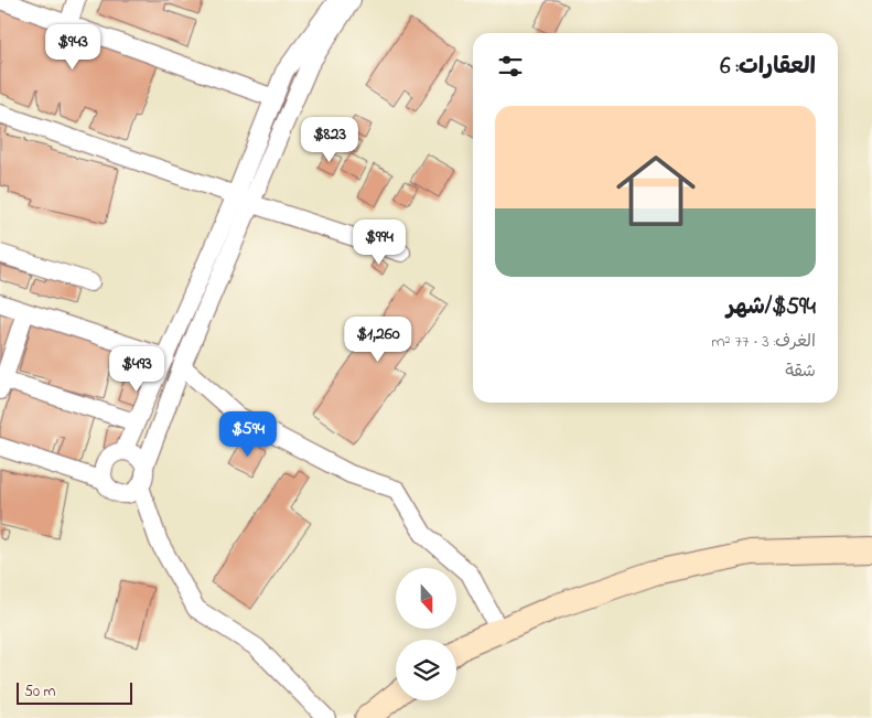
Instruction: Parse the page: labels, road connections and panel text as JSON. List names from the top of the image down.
{
  "scale_bar": "50 m",
  "north": "bottom",
  "page": {
    "price": [
      "$943",
      "$823",
      "$994",
      "$1,260",
      "$493",
      "$594"
    ],
    "heading": "العقارات: 6",
    "list": [
      {
        "name": "$594/شهر",
        "note": "الغرف: 3 · 77 m² · شقة"
      }
    ],
    "scale": "50 m"
  }
}
